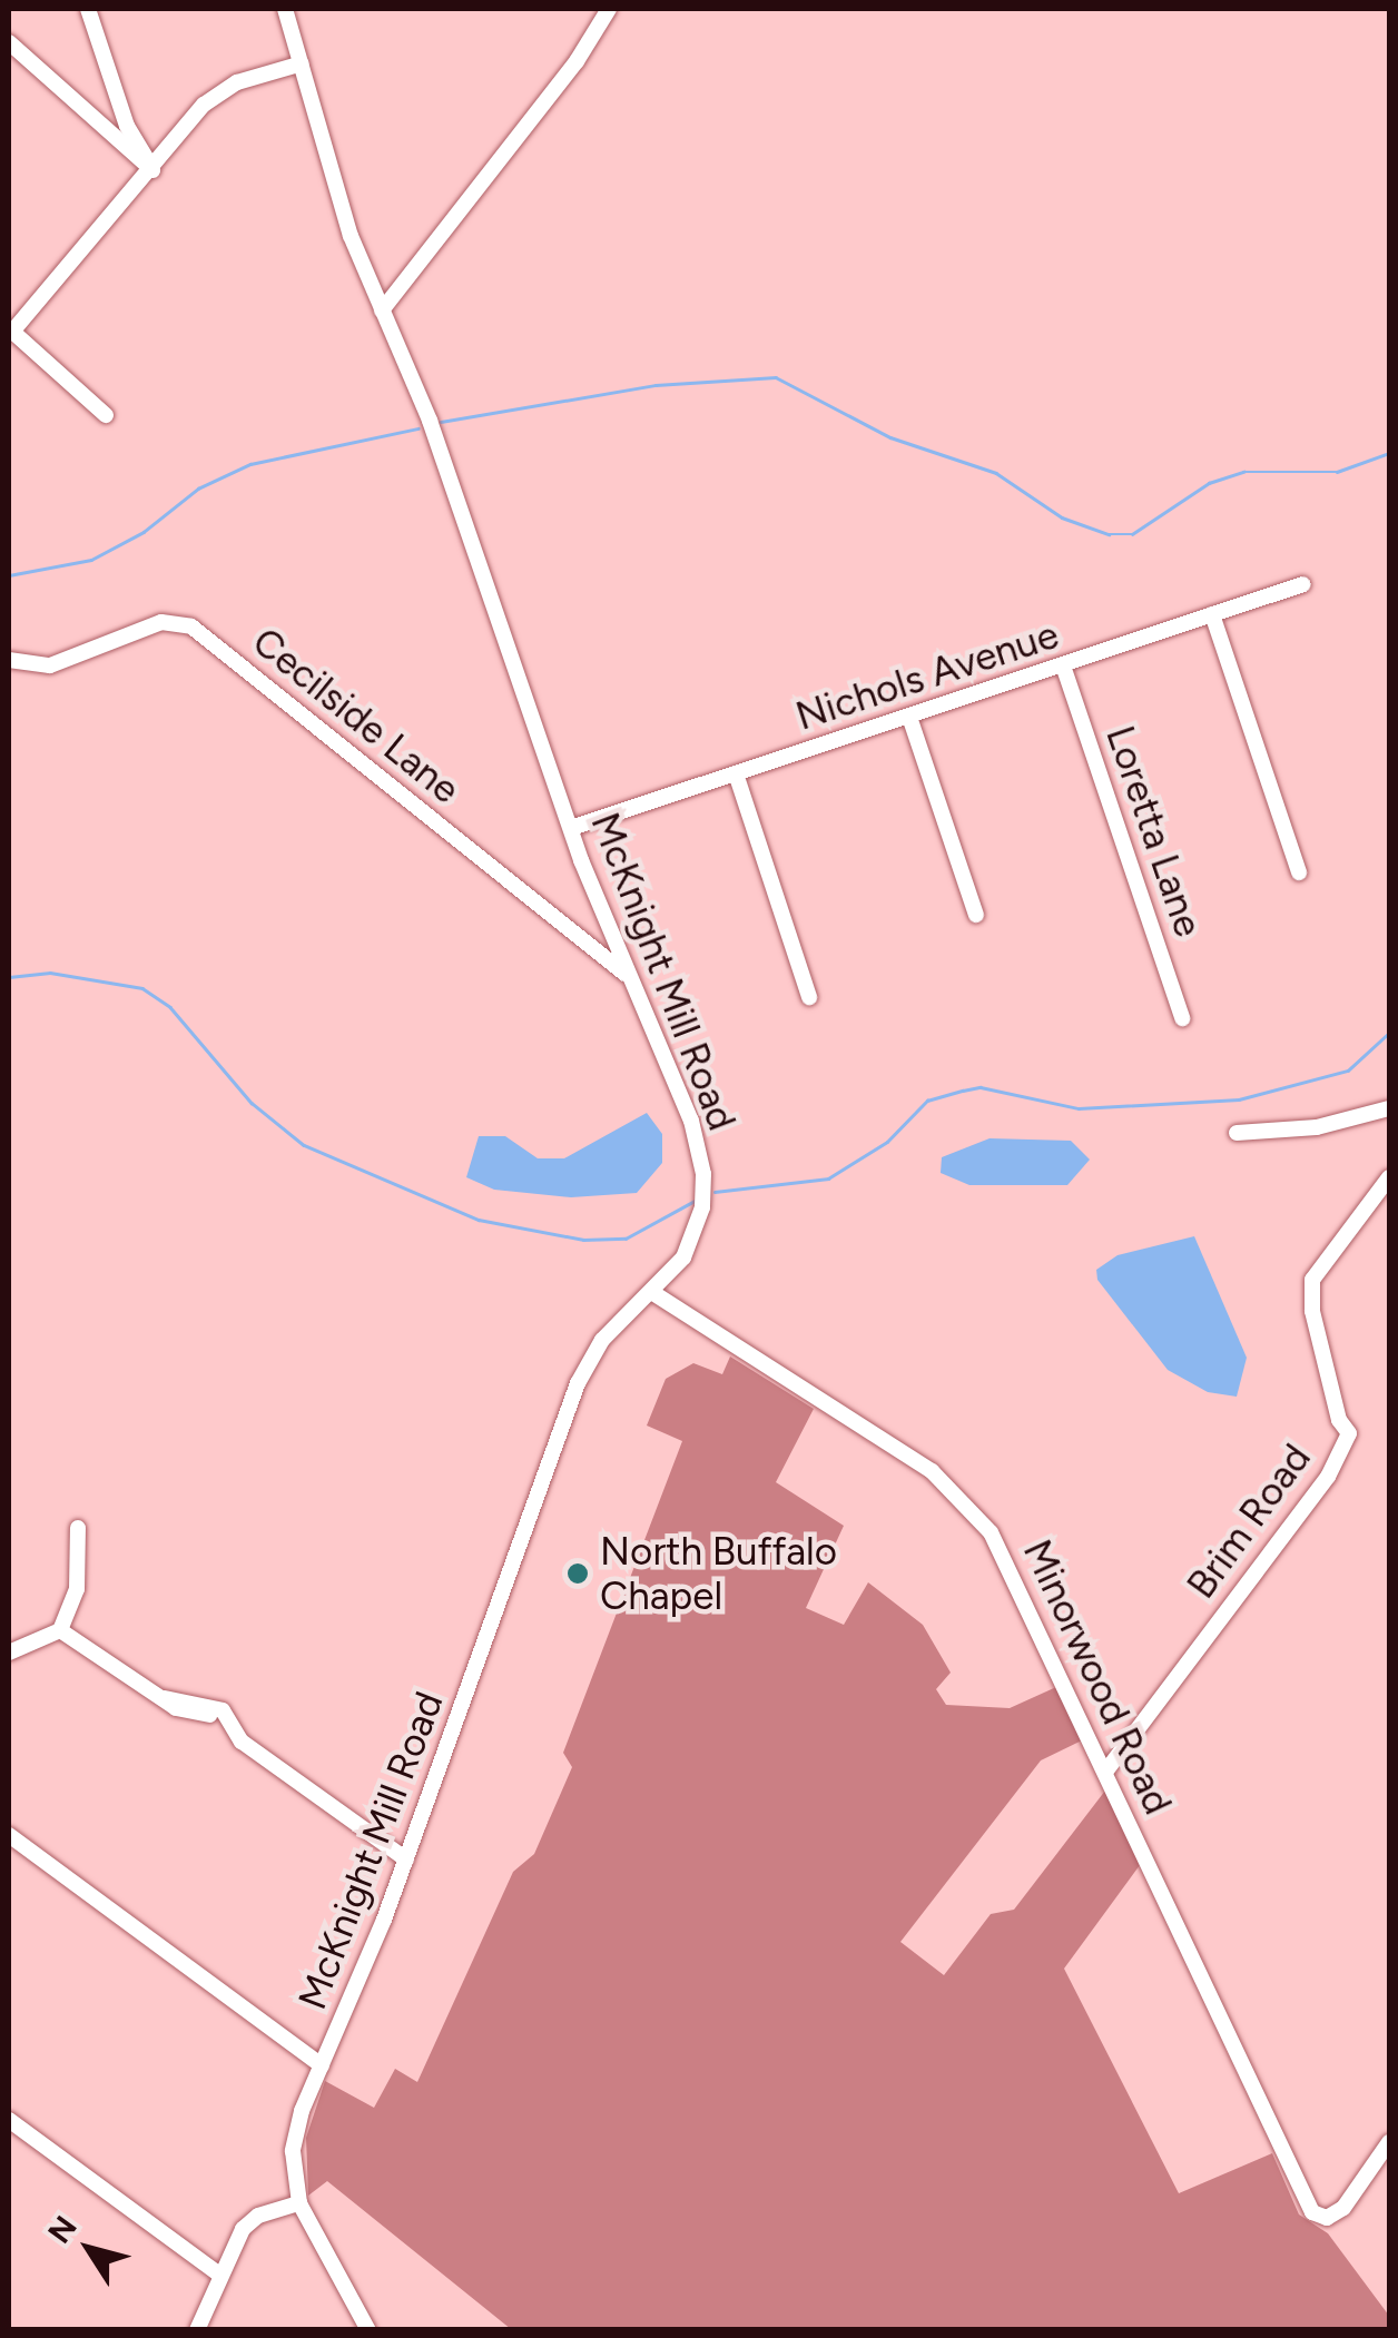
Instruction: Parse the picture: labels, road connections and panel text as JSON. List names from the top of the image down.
{
  "streets": {
    "street": [
      "Nichols Avenue",
      "Cecilside Lane",
      "Loretta Lane",
      "McKnight Mill Road",
      "Brim Road",
      "Minorwood Road"
    ]
  },
  "crossings": [
    ["Nichols Avenue", "Loretta Lane"],
    ["Nichols Avenue", "McKnight Mill Road"],
    ["Cecilside Lane", "McKnight Mill Road"],
    ["McKnight Mill Road", "Minorwood Road"],
    ["Brim Road", "Minorwood Road"]
  ],
  "places": ["North Buffalo Chapel"],
  "north": "top left"
}
